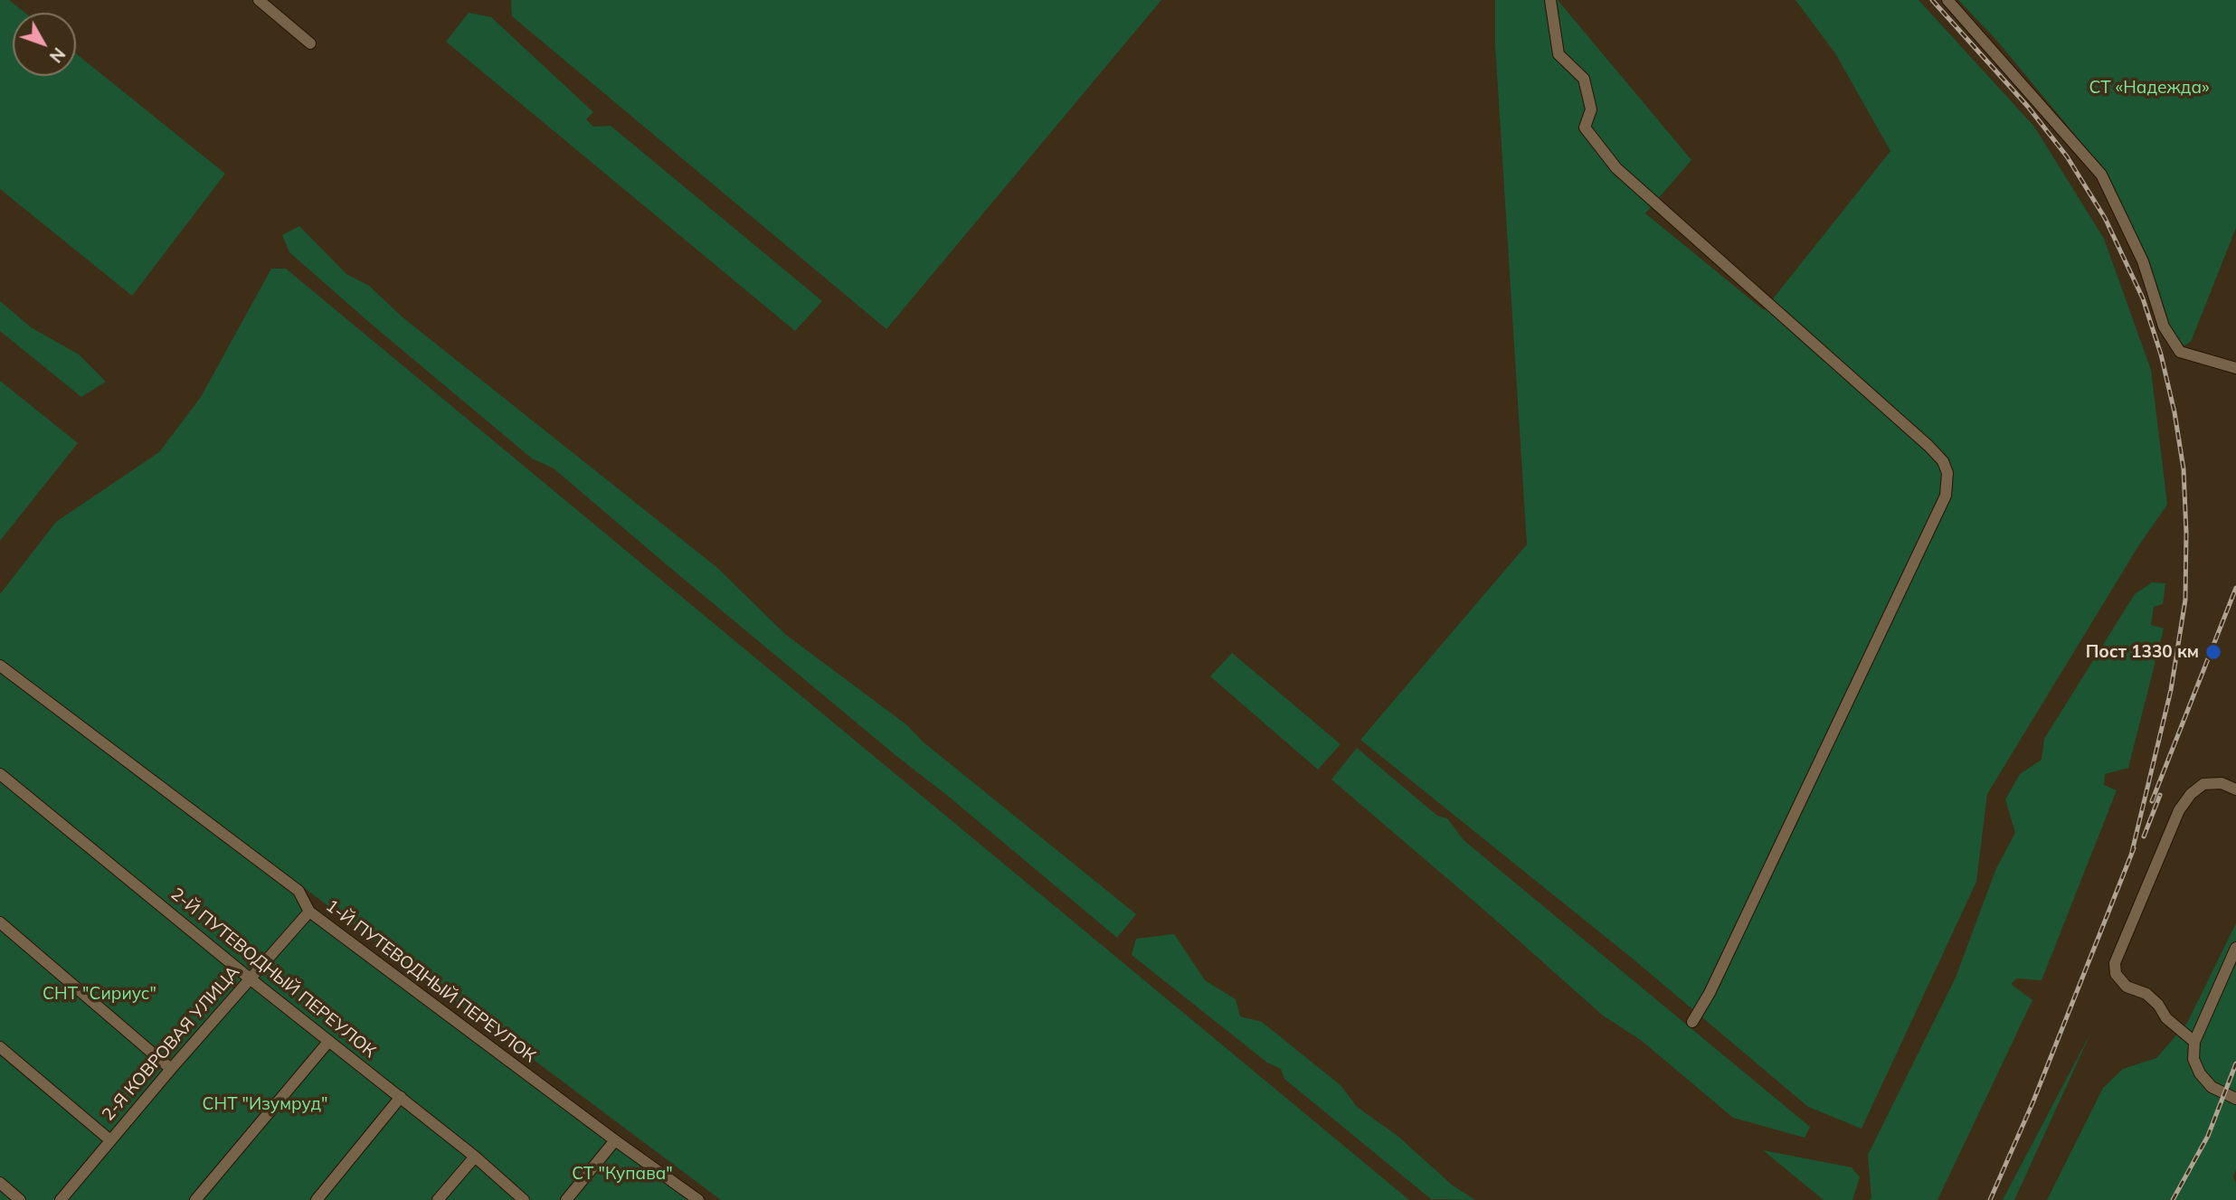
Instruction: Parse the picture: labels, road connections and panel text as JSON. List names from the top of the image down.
{
  "streets": {
    "street": ["2-Й ПУТЕВОДНЫЙ ПЕРЕУЛОК", "1-Й ПУТЕВОДНЫЙ ПЕРЕУЛОК", "2-Я КОВРОВАЯ УЛИЦА"]
  },
  "crossings": [
    ["2-Й ПУТЕВОДНЫЙ ПЕРЕУЛОК", "2-Я КОВРОВАЯ УЛИЦА"],
    ["1-Й ПУТЕВОДНЫЙ ПЕРЕУЛОК", "2-Я КОВРОВАЯ УЛИЦА"]
  ],
  "parks": [
    "СТ «Надежда»",
    "СНТ \"Сириус\"",
    "СНТ \"Изумруд\"",
    "СТ \"Купава\""
  ],
  "places": ["Пост 1330 км"],
  "north": "bottom right"
}
